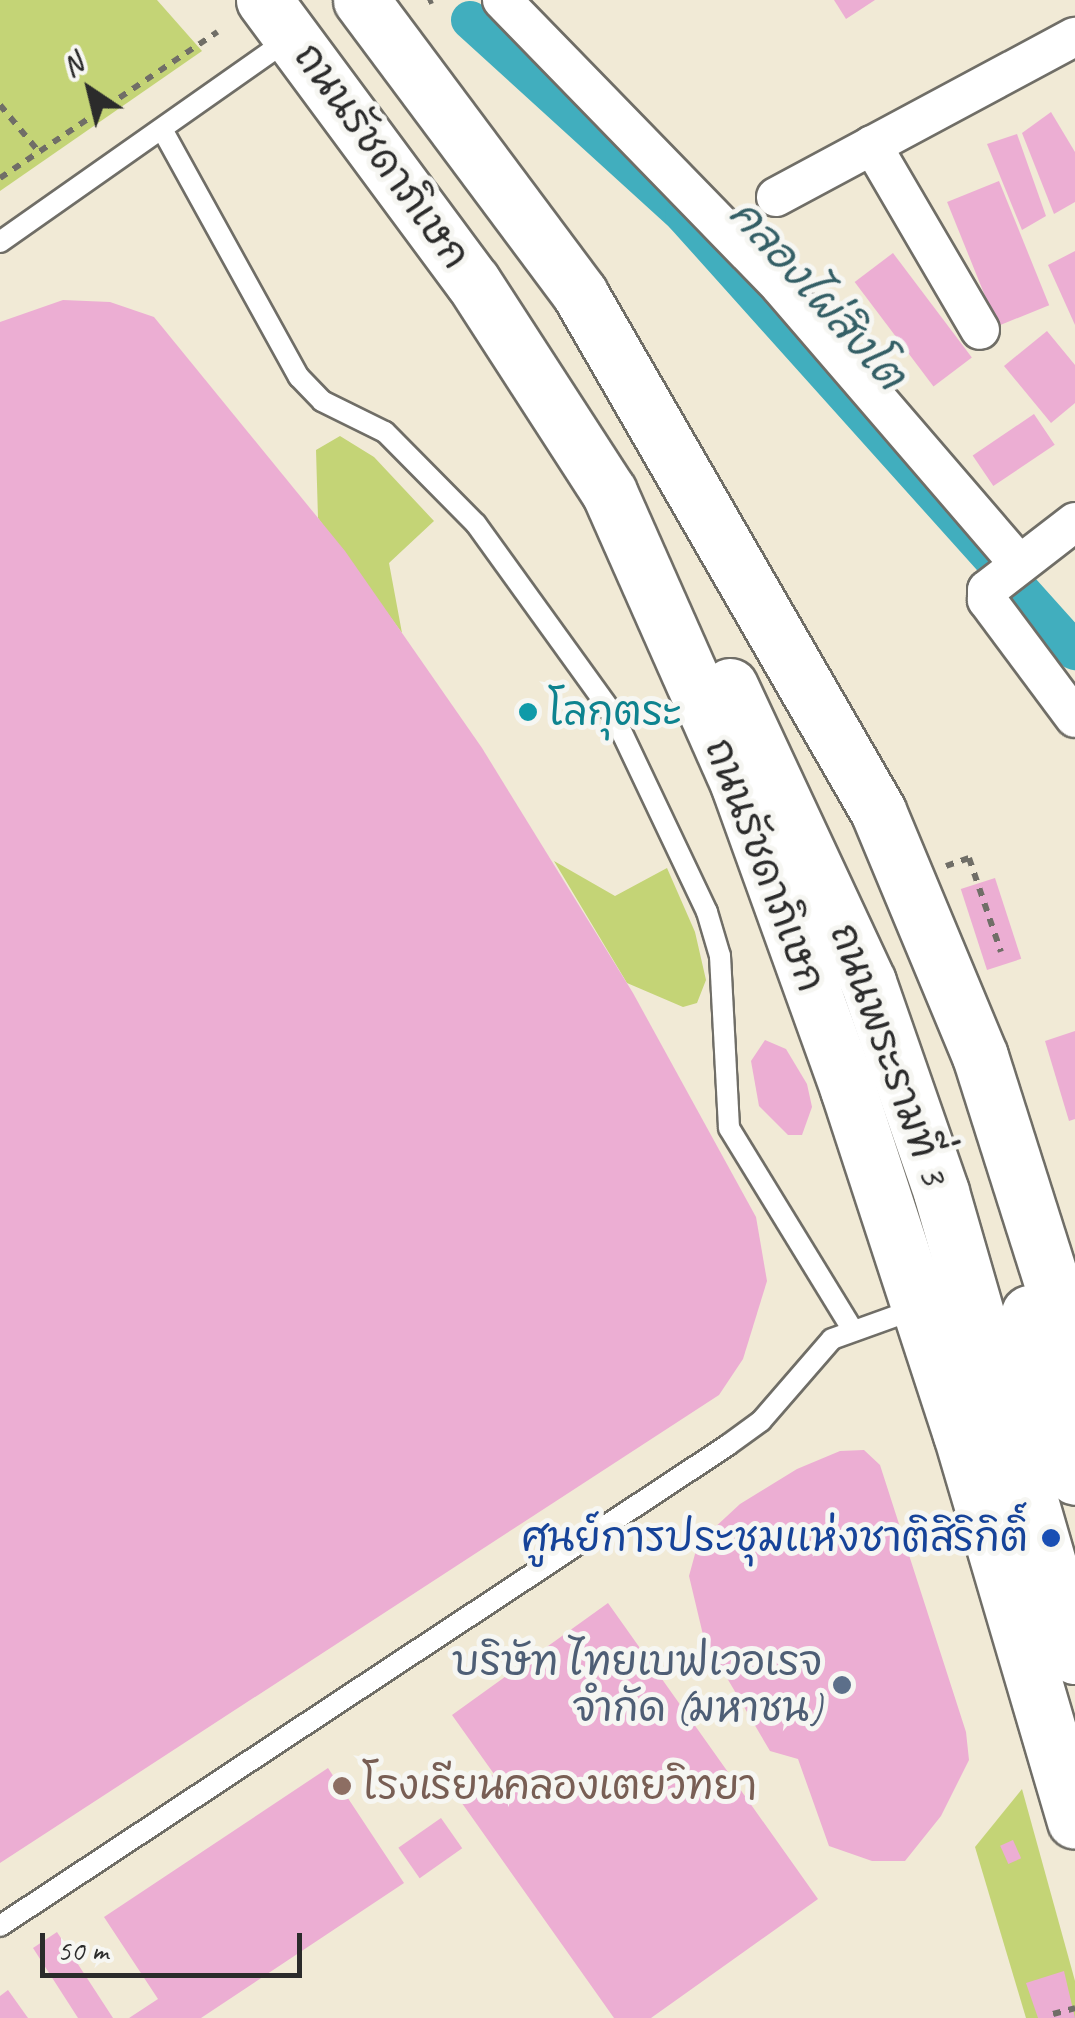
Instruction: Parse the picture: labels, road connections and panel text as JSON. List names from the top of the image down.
{
  "streets": {
    "main road": ["ถนนรัชดาภิเษก", "ถนนพระรามที่ 3"]
  },
  "crossings": [
    ["ถนนรัชดาภิเษก", "ถนนพระรามที่ 3"]
  ],
  "water": ["คลองไผ่สิงโต"],
  "places": [
    "โลกุตระ",
    "ศูนย์การประชุมแห่งชาติสิริกิติ์",
    "บริษัท ไทยเบฟเวอเรจ จำกัด (มหาชน)",
    "โรงเรียนคลองเตยวิทยา"
  ],
  "scale_bar": "50 m",
  "north": "top left"
}
